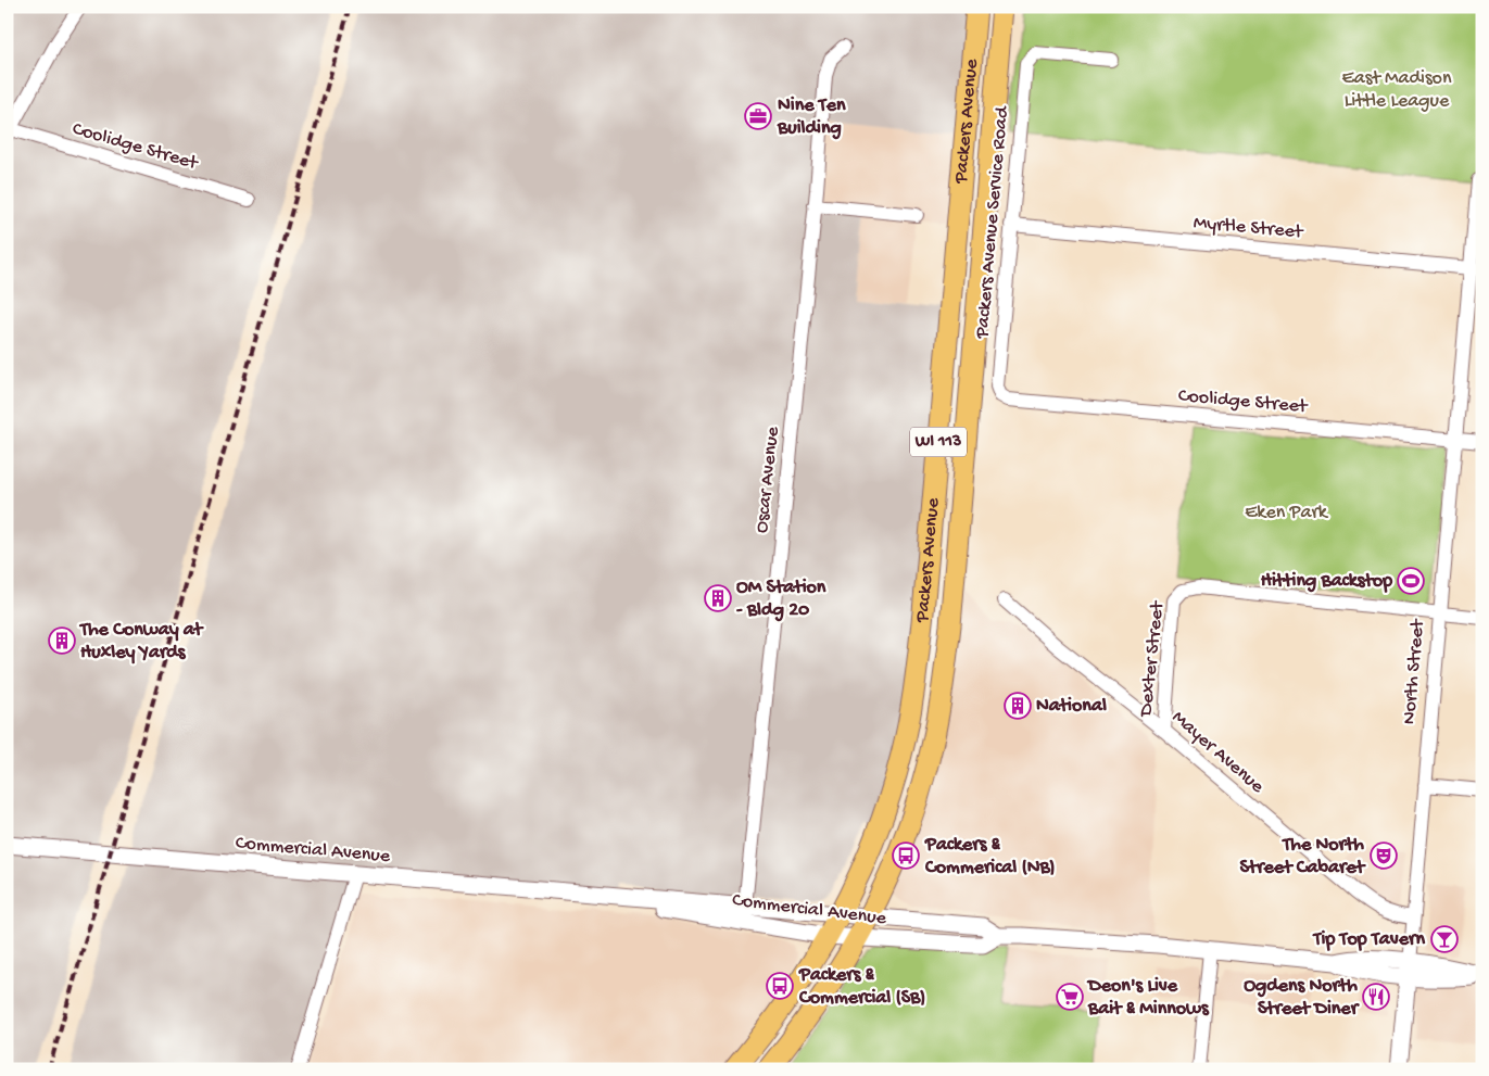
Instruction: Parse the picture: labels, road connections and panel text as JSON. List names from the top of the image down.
{
  "streets": {
    "main road": ["Packers Avenue", "WI 113"],
    "street": [
      "Coolidge Street",
      "Packers Avenue Service Road",
      "Myrtle Street",
      "Oscar Avenue",
      "Dexter Street",
      "North Street",
      "Mayer Avenue",
      "Commercial Avenue"
    ]
  },
  "crossings": [
    ["Packers Avenue", "Commercial Avenue"],
    ["Coolidge Street", "Packers Avenue Service Road"],
    ["Coolidge Street", "North Street"],
    ["Packers Avenue Service Road", "Myrtle Street"],
    ["Myrtle Street", "North Street"],
    ["Oscar Avenue", "Commercial Avenue"],
    ["Dexter Street", "North Street"],
    ["Dexter Street", "Mayer Avenue"],
    ["North Street", "Mayer Avenue"],
    ["North Street", "Commercial Avenue"]
  ],
  "parks": ["East Madison Little League", "Eken Park"],
  "places": {
    "office": ["Nine Ten Building"],
    "sports": ["Hitting Backstop"],
    "building": ["OM Station - Bldg 20", "The Conway at Huxley Yards", "National"],
    "bus stop": ["Packers & Commerical (NB)", "Packers & Commercial (SB)"],
    "theatre": ["The North Street Cabaret"],
    "bar": ["Tip Top Tavern"],
    "supermarket": ["Deon's Live Bait & Minnows"],
    "restaurant": ["Ogdens North Street Diner"]
  }
}
